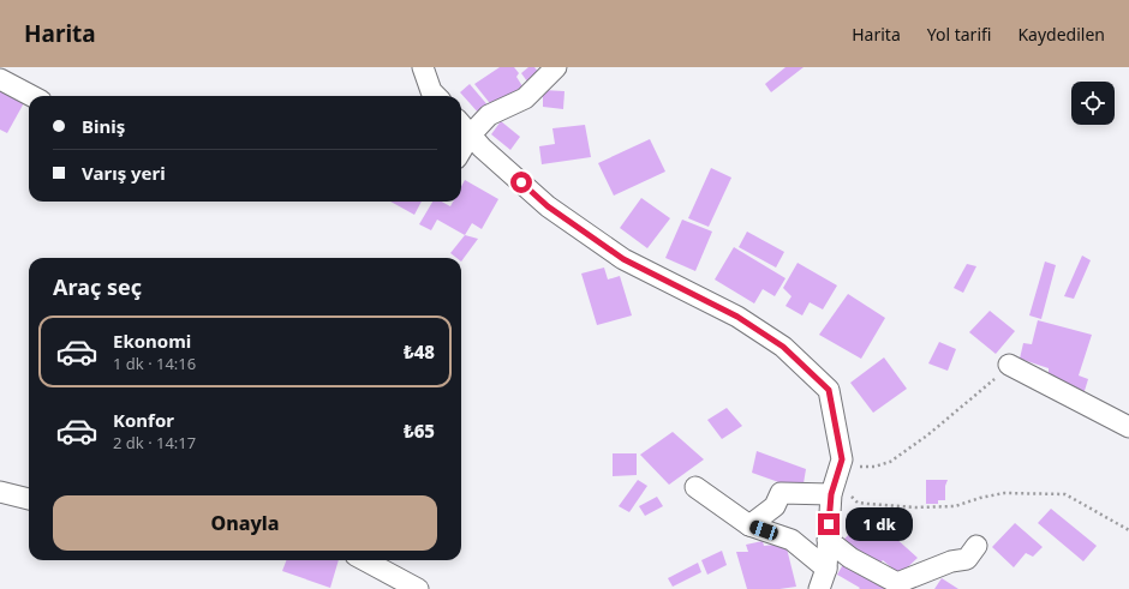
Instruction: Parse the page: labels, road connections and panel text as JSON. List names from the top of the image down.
{
  "page": {
    "header": "Harita",
    "nav": ["Harita", "Yol tarifi", "Kaydedilen"],
    "banner": ["Biniş", "Varış yeri"],
    "heading": "Araç seç",
    "list": [
      {
        "name": "Ekonomi",
        "note": "1 dk · 14:16",
        "value": "₺48"
      },
      {
        "name": "Konfor",
        "note": "2 dk · 14:17",
        "value": "₺65"
      }
    ],
    "buttons": "Onayla",
    "bubble": "1 dk"
  }
}
